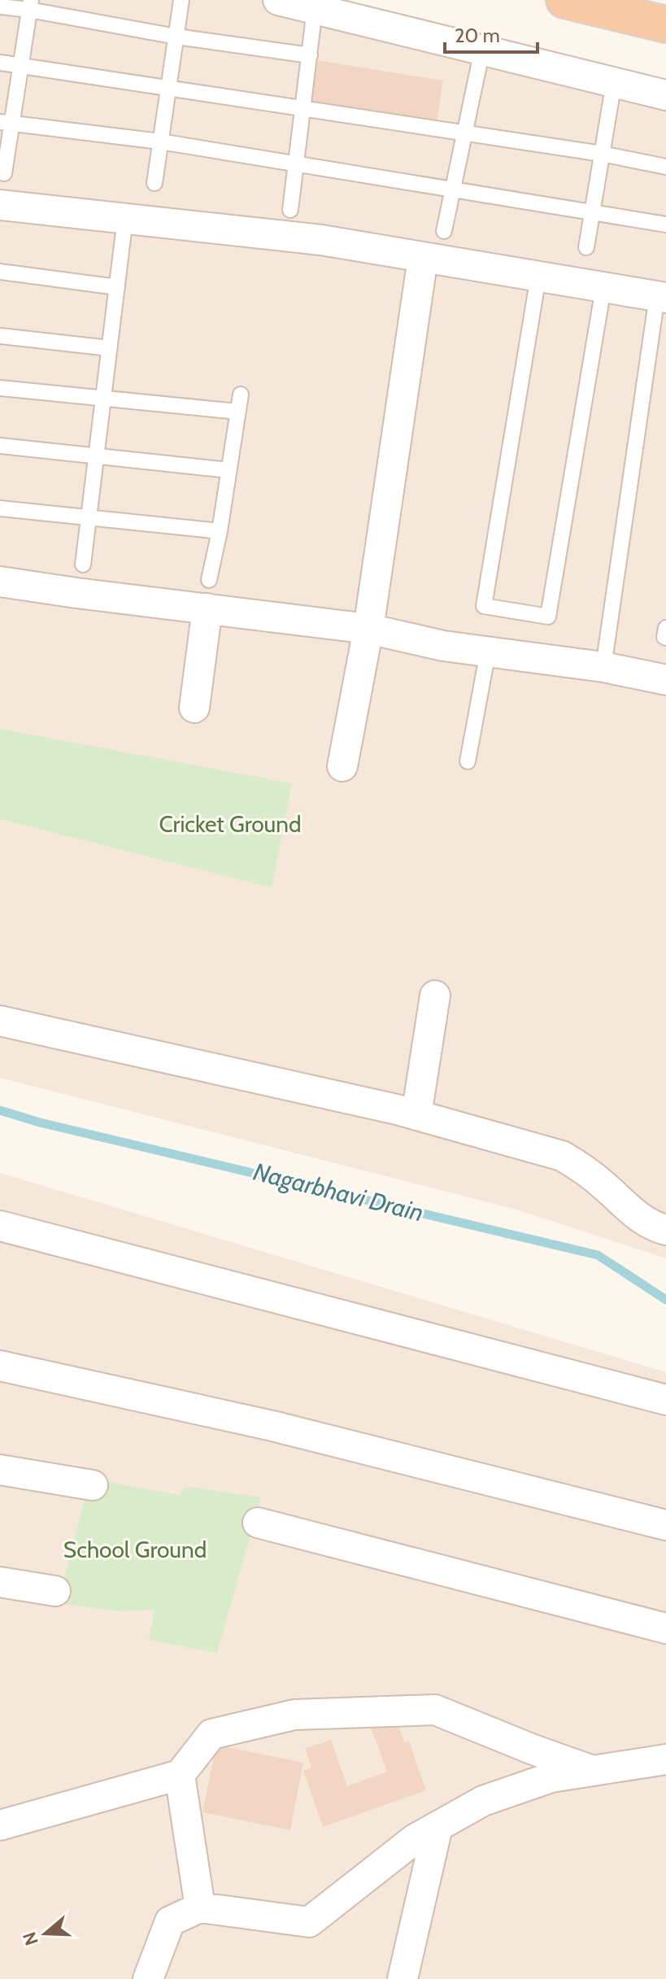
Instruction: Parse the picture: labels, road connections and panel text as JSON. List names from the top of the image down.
{
  "water": ["Nagarbhavi Drain"],
  "parks": ["Cricket Ground", "School Ground"],
  "scale_bar": "20 m",
  "north": "left"
}
